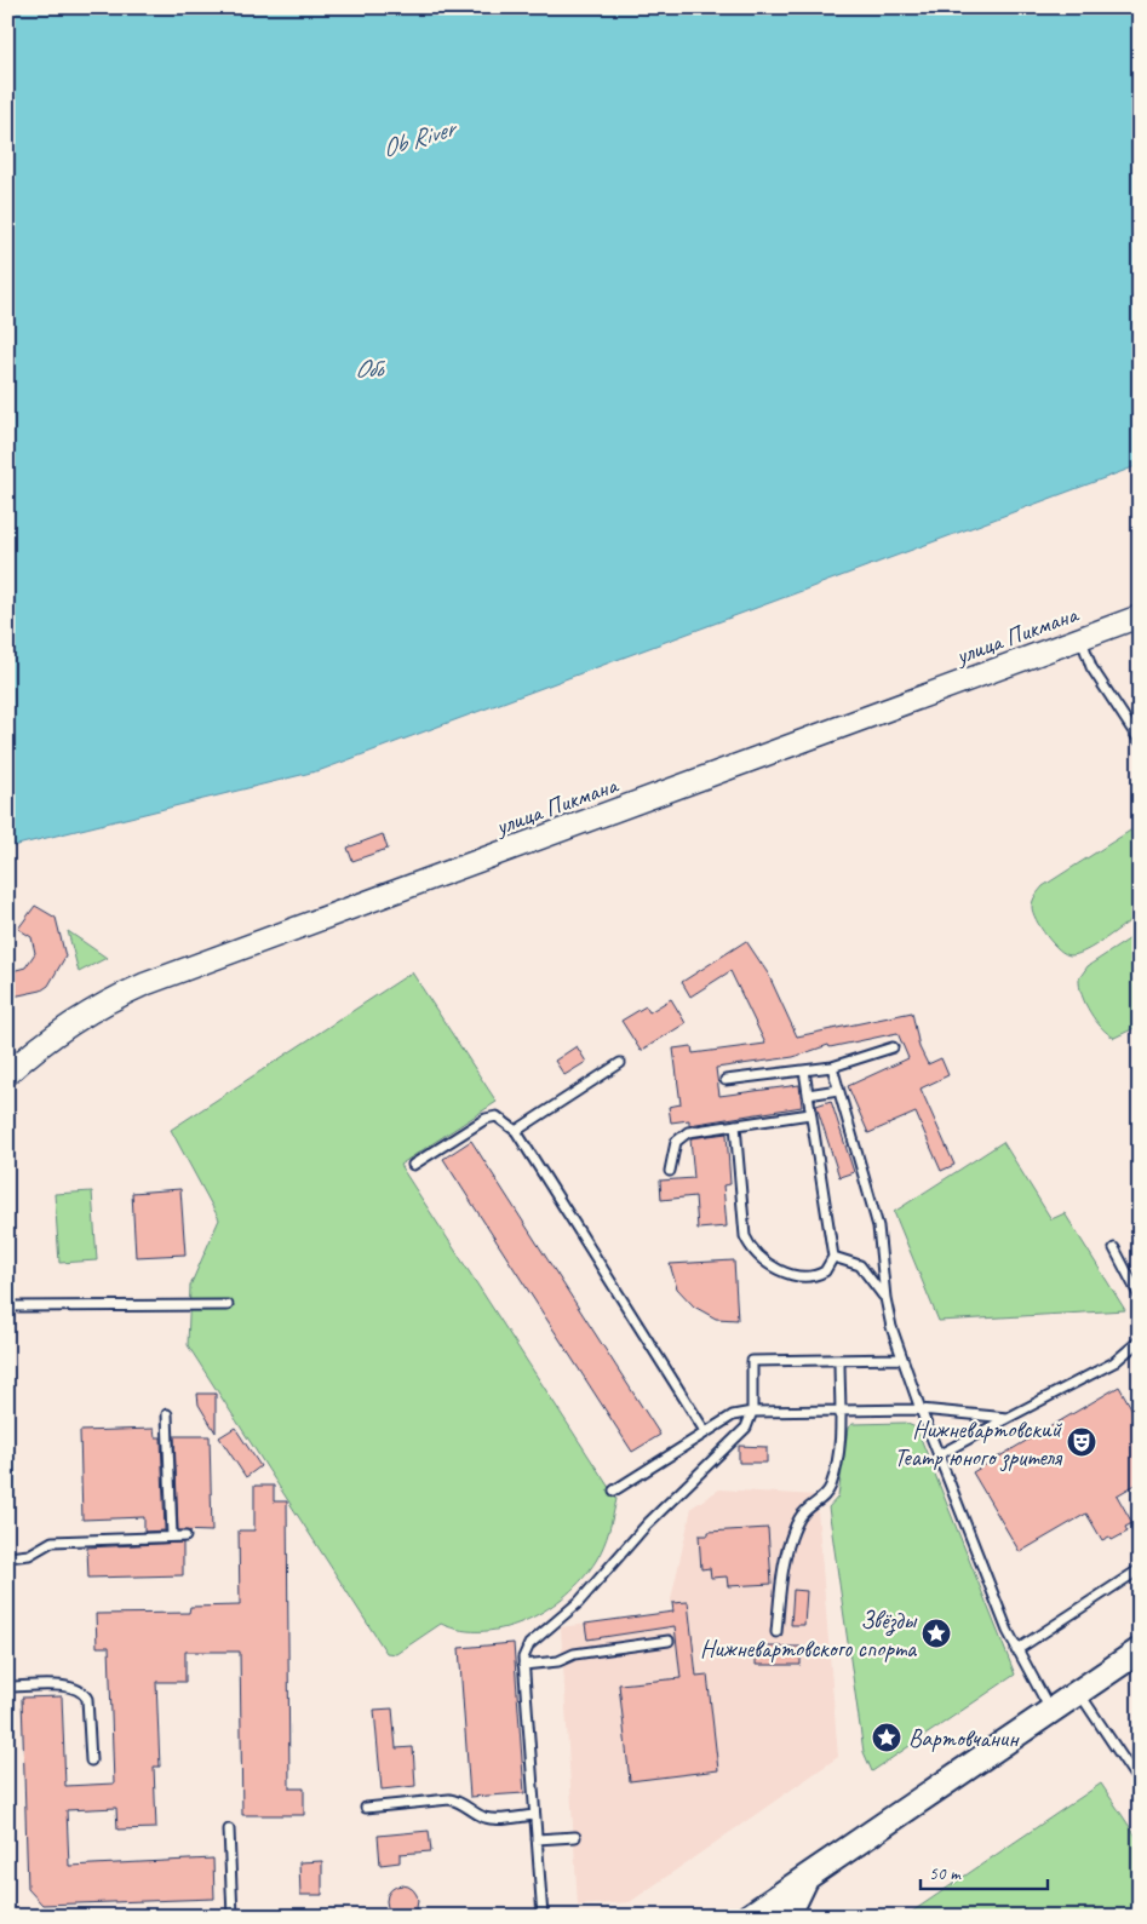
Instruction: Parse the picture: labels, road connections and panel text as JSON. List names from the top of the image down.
{
  "streets": {
    "street": ["улица Пикмана"]
  },
  "water": ["Ob River", "Обь"],
  "places": {
    "theatre": ["Нижневартовский Театр юного зрителя"],
    "place": ["Звёзды Нижневартовского спорта", "Вартовчанин"]
  },
  "scale_bar": "50 m"
}
